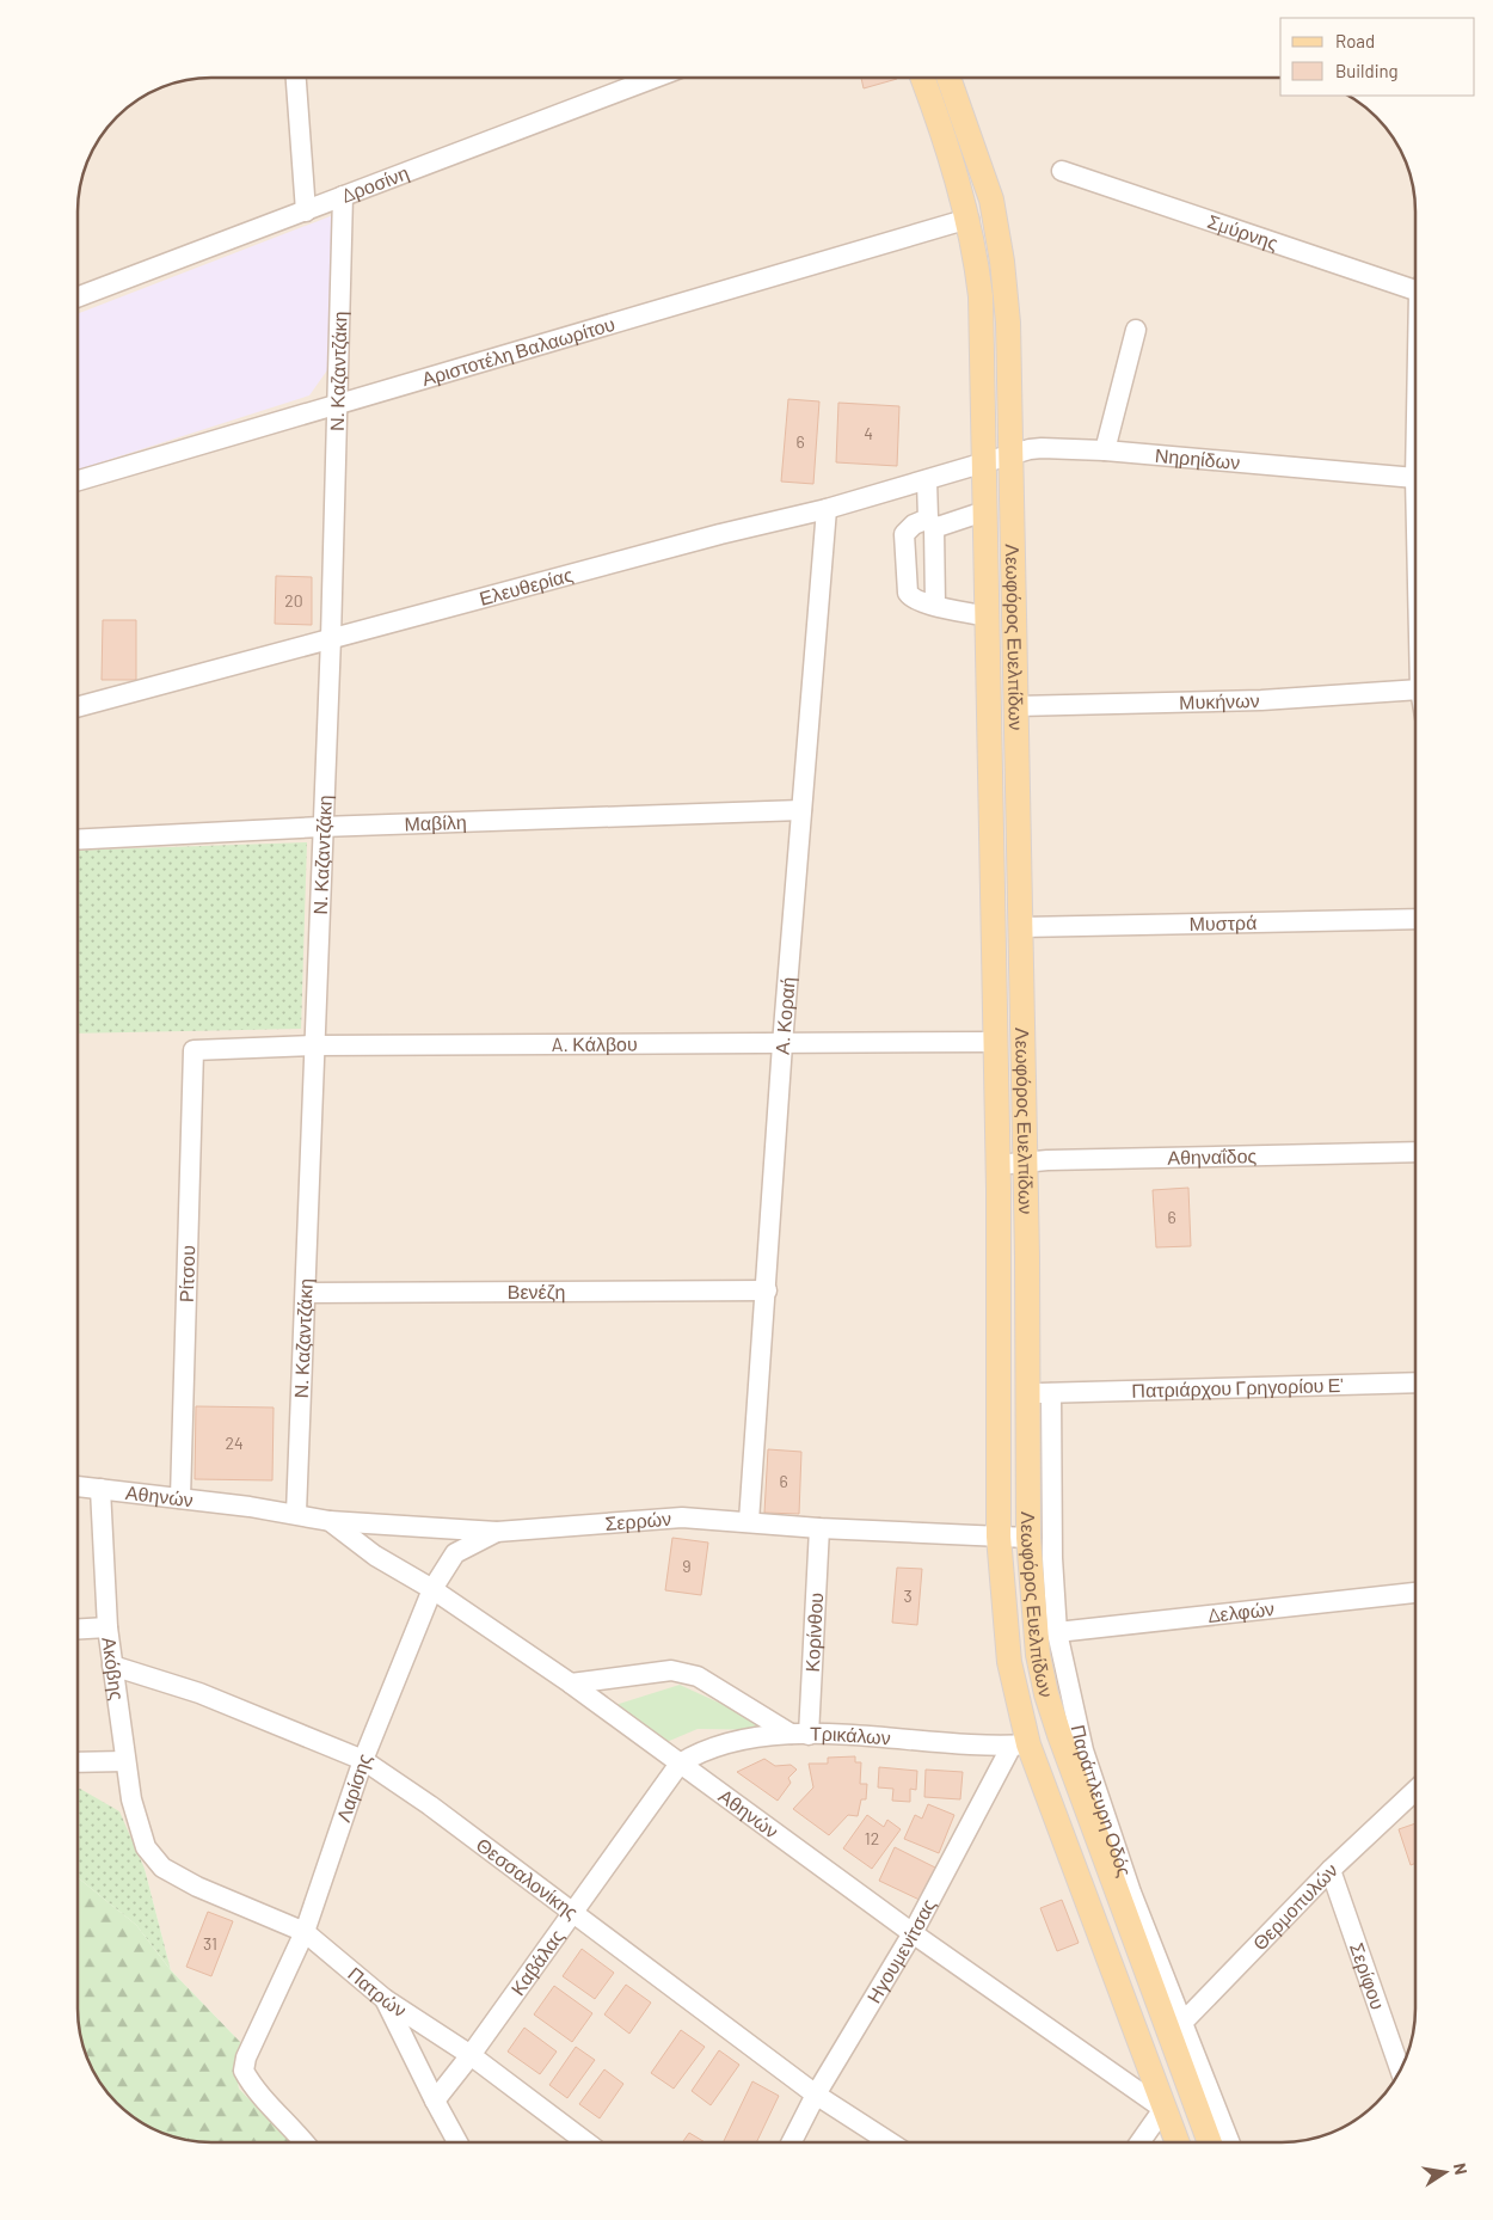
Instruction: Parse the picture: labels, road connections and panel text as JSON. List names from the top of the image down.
{
  "streets": {
    "main road": ["Λεωφόρος Ευελπίδων"],
    "street": [
      "Δροσίνη",
      "Σμύρνης",
      "Αριστοτέλη Βαλαωρίτου",
      "Ν. Καζαντζάκη",
      "Νηρηίδων",
      "Ελευθερίας",
      "Μυκήνων",
      "Μαβίλη",
      "Μυστρά",
      "Α. Κοραή",
      "A. Κάλβου",
      "Αθηναΐδος",
      "Ρίτσου",
      "Βενέζη",
      "Πατριάρχου Γρηγορίου Ε'",
      "Αθηνών",
      "Σερρών",
      "Δελφών",
      "Κορίνθου",
      "Ακόβης",
      "Τρικάλων",
      "Λαρίσης",
      "Παράπλευρη Οδός",
      "Θεσσαλονίκης",
      "Θερμοπυλών",
      "Ηγουμενίτσας",
      "Καβάλας",
      "Σερίφου",
      "Πατρών"
    ]
  },
  "crossings": [
    ["Δροσίνη", "Ν. Καζαντζάκη"],
    ["Αριστοτέλη Βαλαωρίτου", "Ν. Καζαντζάκη"],
    ["Αριστοτέλη Βαλαωρίτου", "Λεωφόρος Ευελπίδων"],
    ["Ν. Καζαντζάκη", "Ελευθερίας"],
    ["Ν. Καζαντζάκη", "Μαβίλη"],
    ["Ν. Καζαντζάκη", "A. Κάλβου"],
    ["Ν. Καζαντζάκη", "Βενέζη"],
    ["Ν. Καζαντζάκη", "Σερρών"],
    ["Νηρηίδων", "Ελευθερίας"],
    ["Νηρηίδων", "Λεωφόρος Ευελπίδων"],
    ["Ελευθερίας", "Λεωφόρος Ευελπίδων"],
    ["Ελευθερίας", "Α. Κοραή"],
    ["Λεωφόρος Ευελπίδων", "Μυκήνων"],
    ["Λεωφόρος Ευελπίδων", "Μυστρά"],
    ["Λεωφόρος Ευελπίδων", "A. Κάλβου"],
    ["Λεωφόρος Ευελπίδων", "Αθηναΐδος"],
    ["Λεωφόρος Ευελπίδων", "Πατριάρχου Γρηγορίου Ε'"],
    ["Λεωφόρος Ευελπίδων", "Αθηνών"],
    ["Λεωφόρος Ευελπίδων", "Σερρών"],
    ["Λεωφόρος Ευελπίδων", "Τρικάλων"],
    ["Λεωφόρος Ευελπίδων", "Παράπλευρη Οδός"],
    ["Λεωφόρος Ευελπίδων", "Θερμοπυλών"],
    ["Λεωφόρος Ευελπίδων", "Ηγουμενίτσας"],
    ["Μαβίλη", "Α. Κοραή"],
    ["Α. Κοραή", "A. Κάλβου"],
    ["Α. Κοραή", "Βενέζη"],
    ["Α. Κοραή", "Σερρών"],
    ["A. Κάλβου", "Ρίτσου"],
    ["Ρίτσου", "Αθηνών"],
    ["Πατριάρχου Γρηγορίου Ε'", "Παράπλευρη Οδός"],
    ["Αθηνών", "Σερρών"],
    ["Αθηνών", "Ακόβης"],
    ["Αθηνών", "Τρικάλων"],
    ["Αθηνών", "Λαρίσης"],
    ["Αθηνών", "Ηγουμενίτσας"],
    ["Αθηνών", "Καβάλας"],
    ["Σερρών", "Κορίνθου"],
    ["Σερρών", "Λαρίσης"],
    ["Δελφών", "Παράπλευρη Οδός"],
    ["Κορίνθου", "Τρικάλων"],
    ["Ακόβης", "Θεσσαλονίκης"],
    ["Ακόβης", "Πατρών"],
    ["Τρικάλων", "Ηγουμενίτσας"],
    ["Τρικάλων", "Καβάλας"],
    ["Λαρίσης", "Θεσσαλονίκης"],
    ["Λαρίσης", "Πατρών"],
    ["Παράπλευρη Οδός", "Θερμοπυλών"],
    ["Θεσσαλονίκης", "Ηγουμενίτσας"],
    ["Θεσσαλονίκης", "Καβάλας"],
    ["Θερμοπυλών", "Σερίφου"],
    ["Καβάλας", "Πατρών"]
  ],
  "house_numbers": [
    "4",
    "6",
    "20",
    "6",
    "24",
    "6",
    "9",
    "3",
    "12",
    "31"
  ],
  "legend": ["Road", "Building"],
  "north": "right"
}
